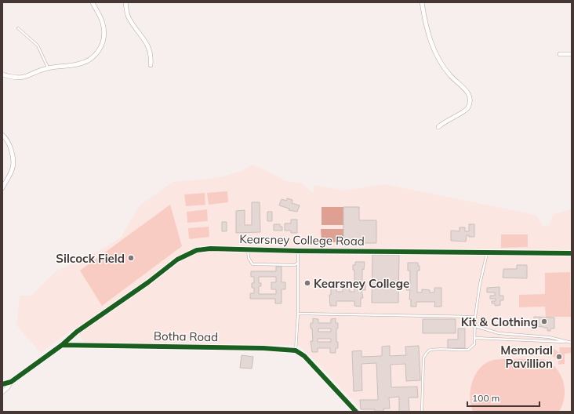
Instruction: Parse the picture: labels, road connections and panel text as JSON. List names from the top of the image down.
{
  "streets": {
    "street": ["Kearsney College Road", "Botha Road"]
  },
  "crossings": [
    ["Kearsney College Road", "Botha Road"]
  ],
  "places": [
    "Silcock Field",
    "Kearsney College",
    "Kit & Clothing",
    "Memorial Pavillion"
  ],
  "scale_bar": "100 m"
}
